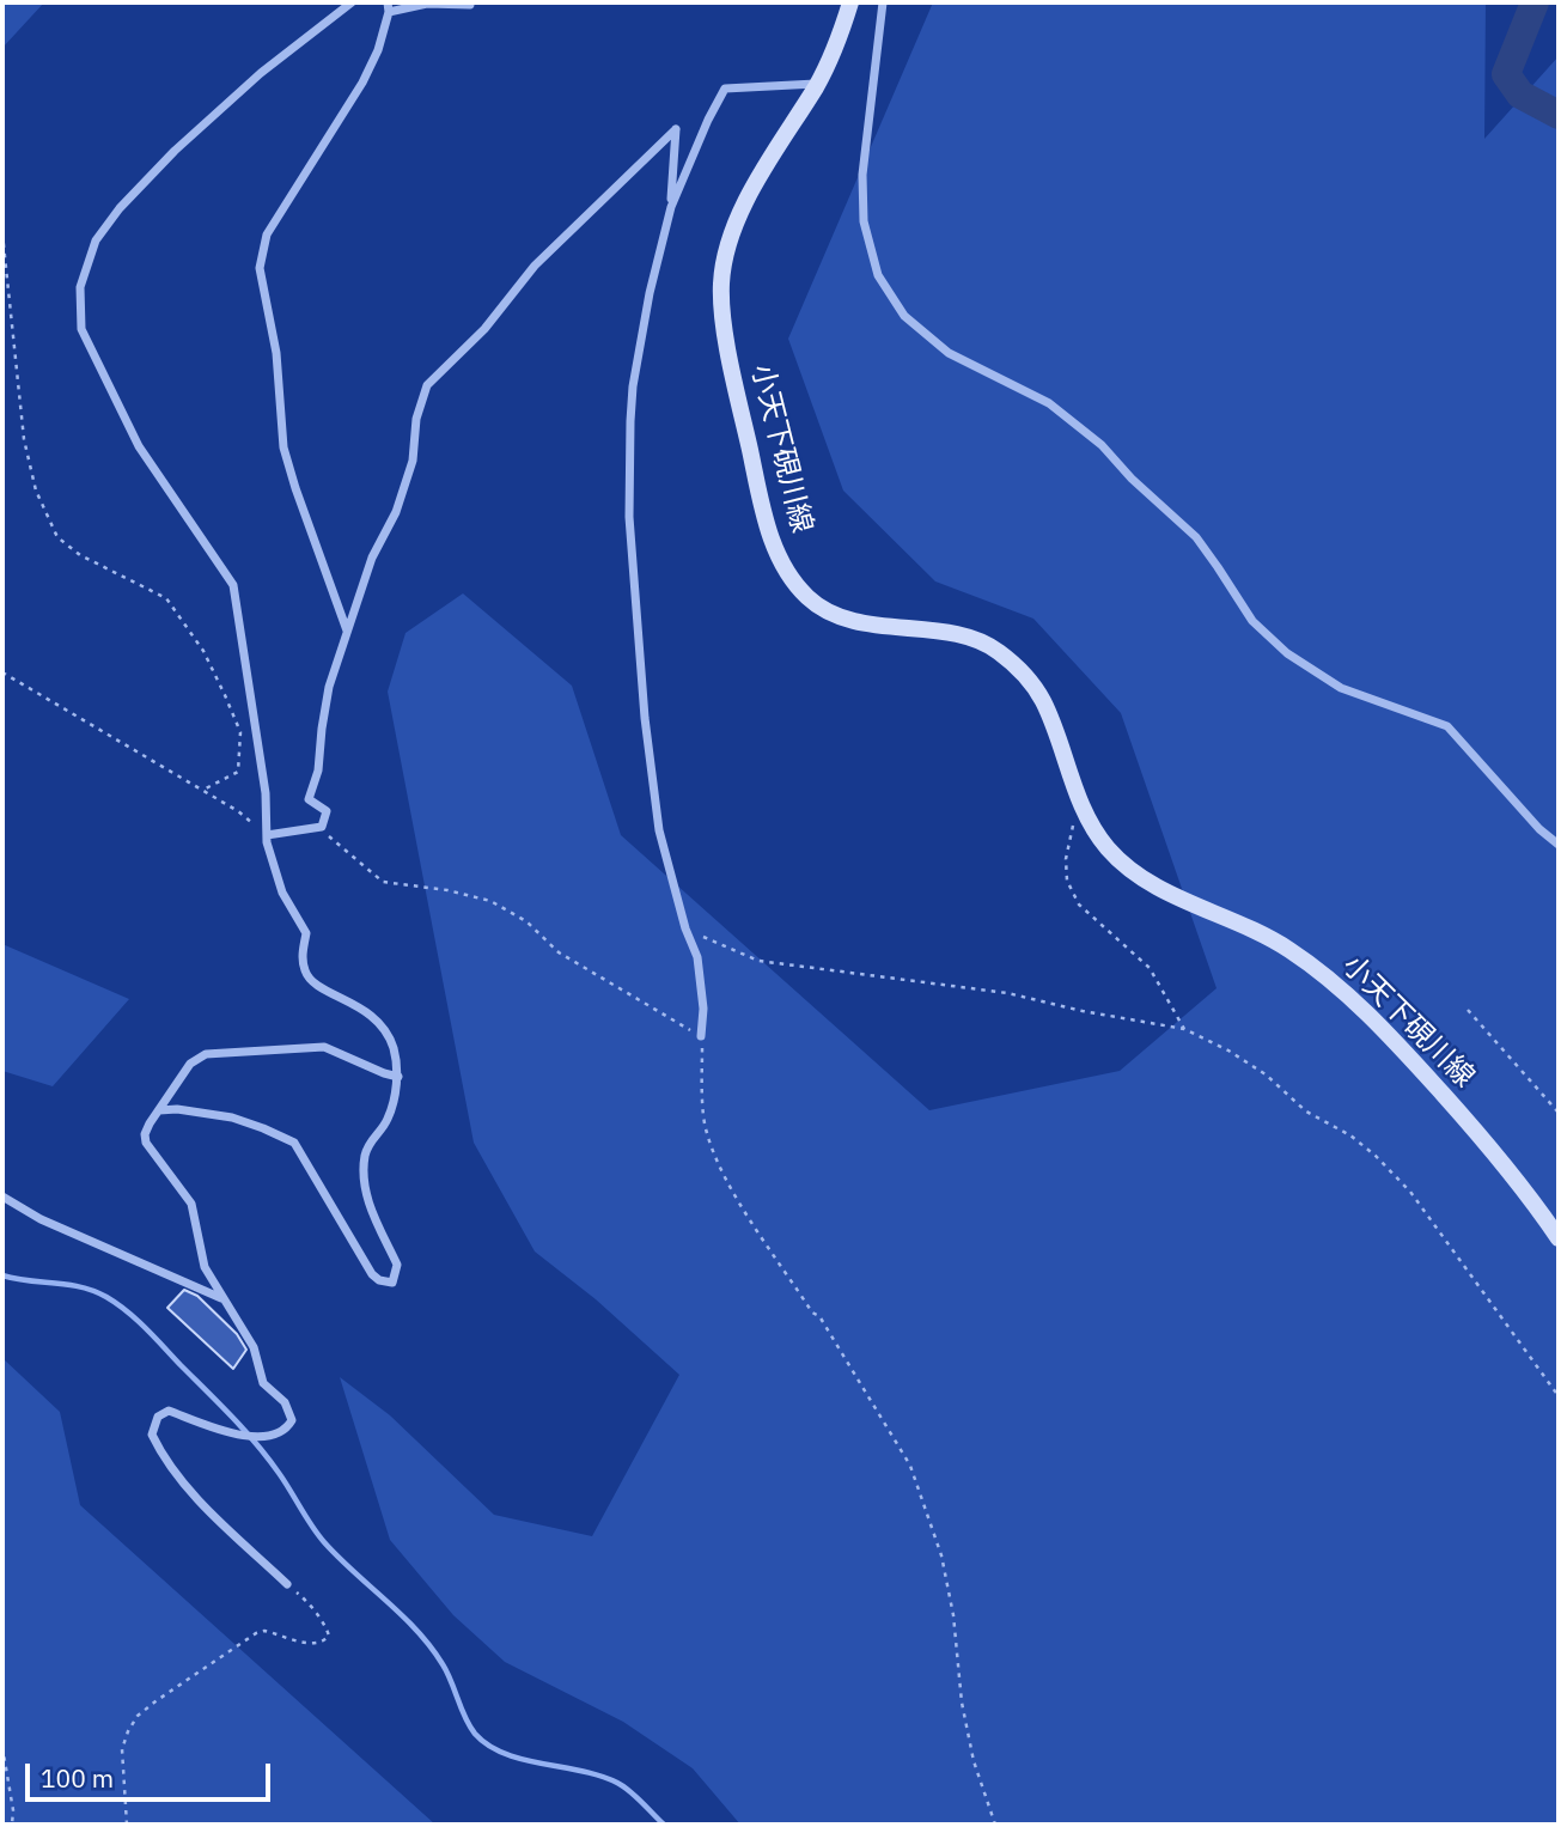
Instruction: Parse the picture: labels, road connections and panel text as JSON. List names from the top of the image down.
{
  "streets": {
    "main road": ["小天下硯川線"]
  },
  "scale_bar": "100 m"
}
